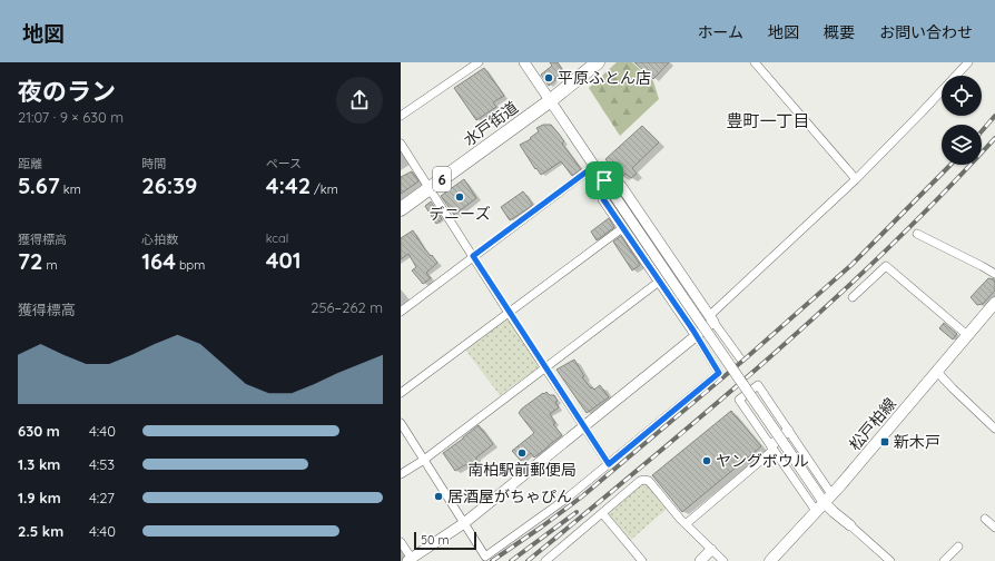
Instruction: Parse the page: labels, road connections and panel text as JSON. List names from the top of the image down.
{
  "streets": {
    "highway": ["水戸街道", "6"],
    "main road": ["松戸柏線"]
  },
  "districts": ["豊町一丁目"],
  "places": {
    "other": [
      "平原ふとん店",
      "デニーズ",
      "南柏駅前郵便局",
      "ヤングボウル",
      "居酒屋がちゃぴん"
    ],
    "transit": ["新木戸"]
  },
  "scale_bar": "50 m",
  "page": {
    "header": "地図",
    "nav": [
      "ホーム",
      "地図",
      "概要",
      "お問い合わせ"
    ],
    "heading": ["夜のラン", "21:07 · 9 × 630 m"],
    "stats": [
      ["距離", "5.67 km"],
      ["時間", "26:39"],
      ["ペース", "4:42 /km"],
      ["獲得標高", "72 m"],
      ["心拍数", "164 bpm"],
      ["kcal", "401"]
    ],
    "chart": ["獲得標高", "256–262 m"],
    "list": [
      {
        "name": "630 m",
        "note": "4:40"
      },
      {
        "name": "1.3 km",
        "note": "4:53"
      },
      {
        "name": "1.9 km",
        "note": "4:27"
      },
      {
        "name": "2.5 km",
        "note": "4:40"
      }
    ],
    "scale": "50 m"
  }
}
